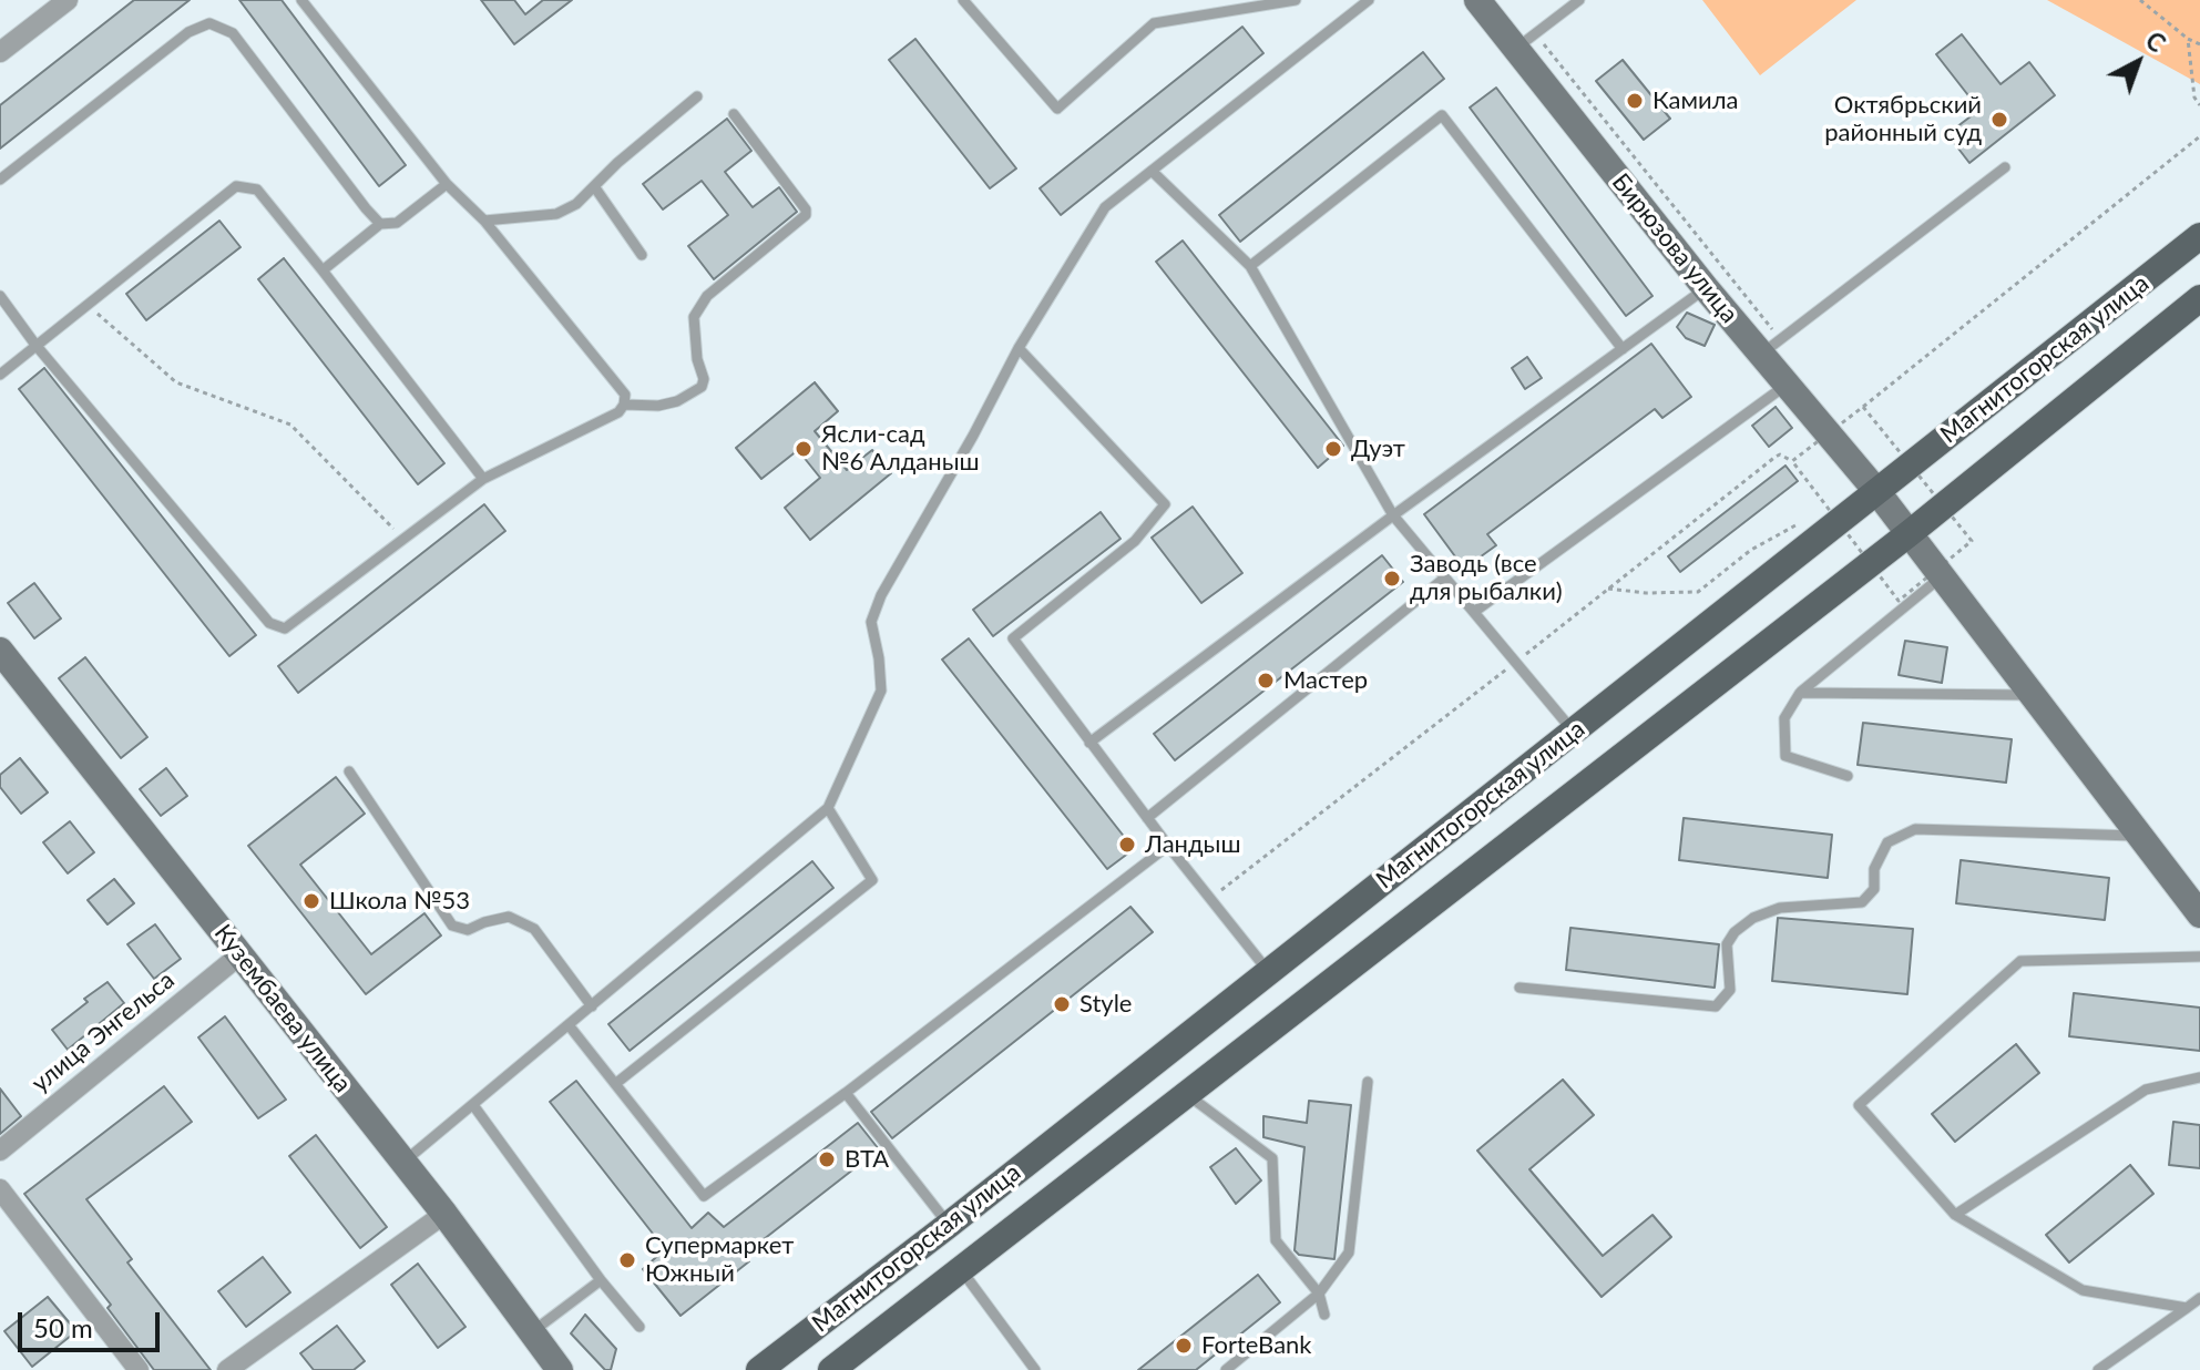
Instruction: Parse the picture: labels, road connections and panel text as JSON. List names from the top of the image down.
{
  "streets": {
    "main road": ["Магнитогорская улица"],
    "street": ["Бирюзова улица", "Кузембаева улица", "улица Энгельса"]
  },
  "crossings": [
    ["Бирюзова улица", "Магнитогорская улица"],
    ["Кузембаева улица", "улица Энгельса"]
  ],
  "places": [
    "Камила",
    "Октябрьский районный суд",
    "Ясли-сад №6 Алданыш",
    "Дуэт",
    "Заводь (все для рыбалки)",
    "Мастер",
    "Ландыш",
    "Школа №53",
    "Style",
    "BTA",
    "Супермаркет Южный",
    "ForteBank"
  ],
  "scale_bar": "50 m",
  "north": "top right"
}
